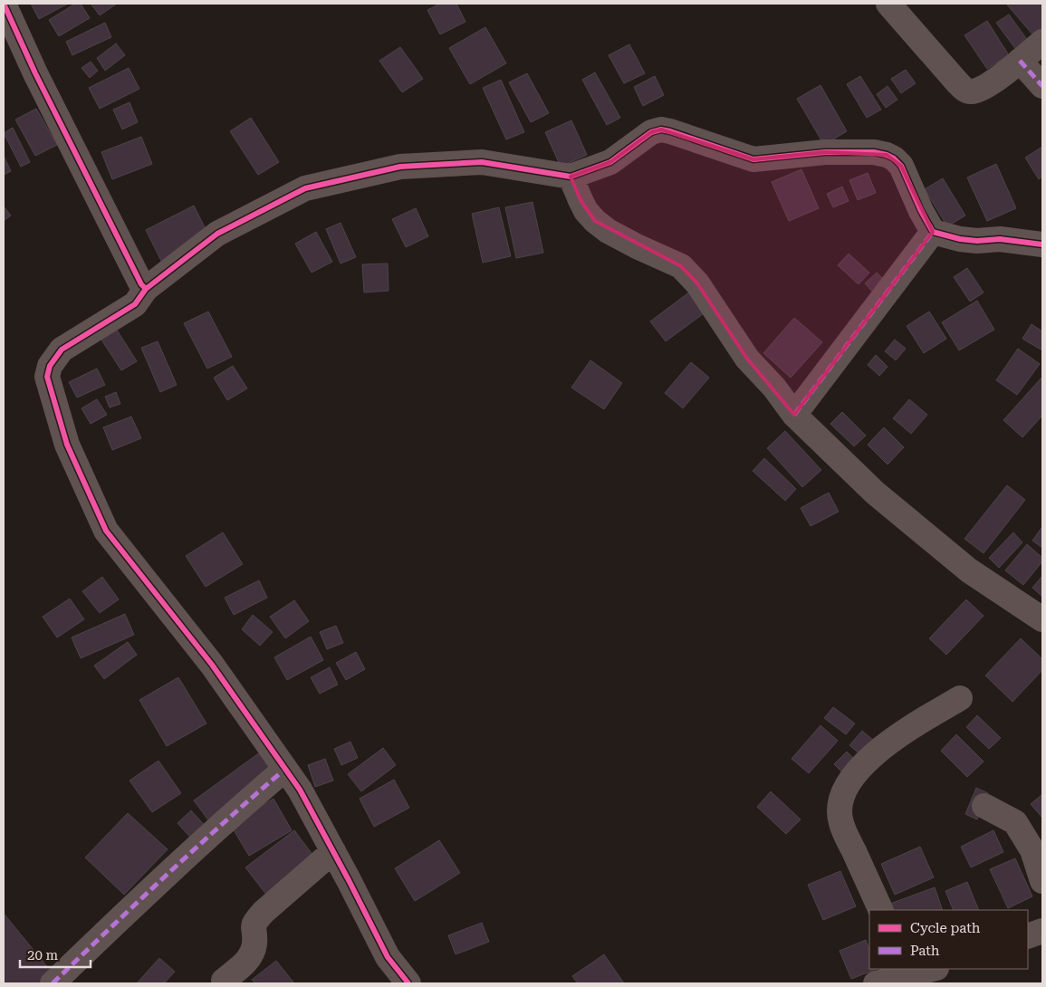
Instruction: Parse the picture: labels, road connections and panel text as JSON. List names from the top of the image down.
{
  "legend": ["Cycle path", "Path"],
  "scale_bar": "20 m"
}
